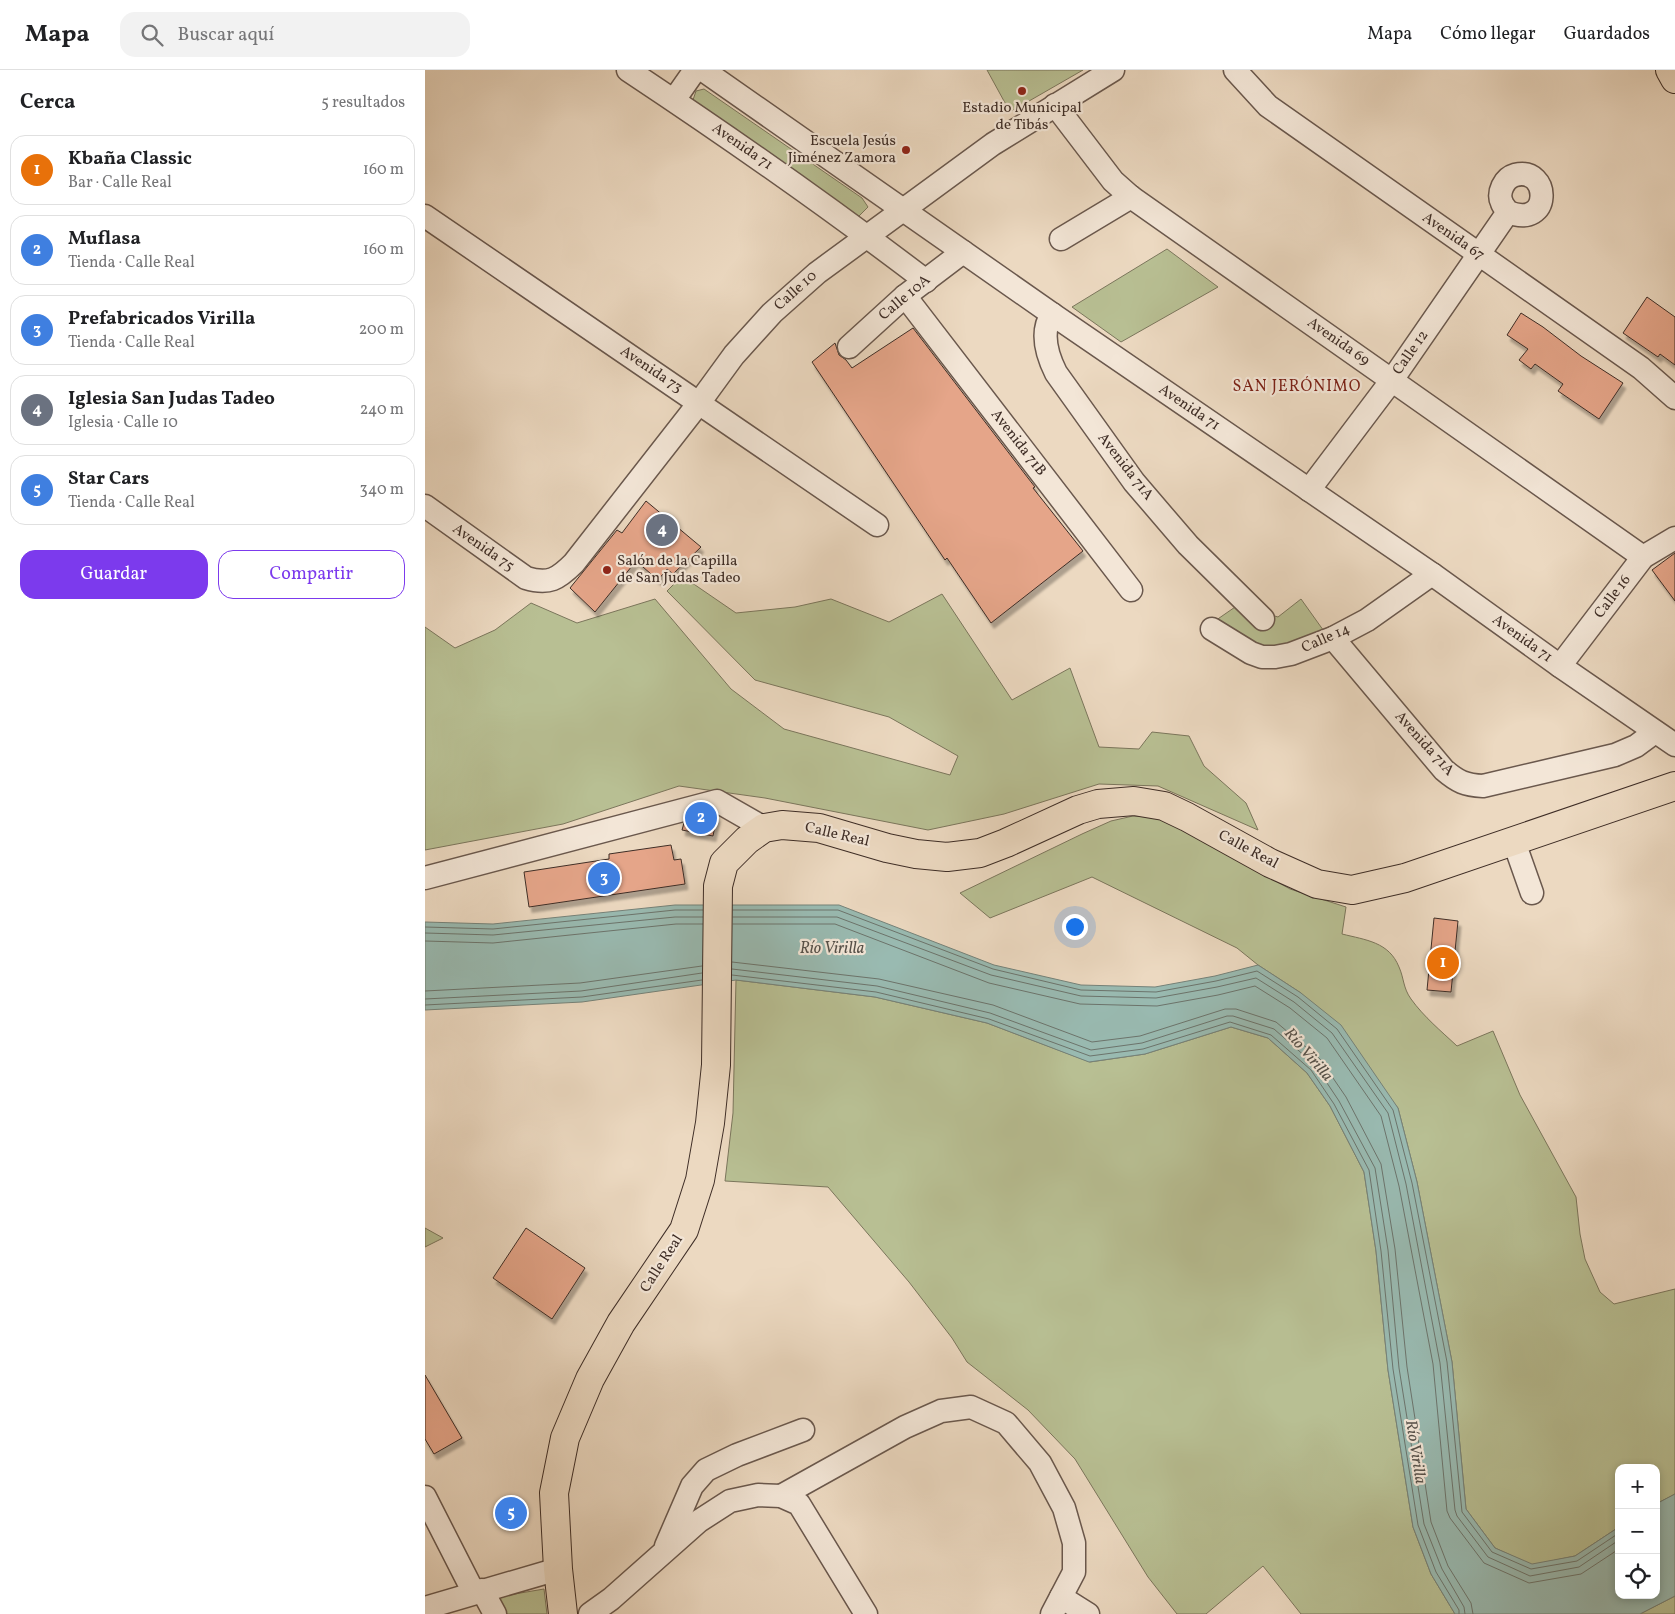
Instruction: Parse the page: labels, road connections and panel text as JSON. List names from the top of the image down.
{
  "streets": {
    "main road": ["Calle Real"],
    "street": [
      "Avenida 71",
      "Avenida 67",
      "Calle 10",
      "Calle 10A",
      "Avenida 69",
      "Calle 12",
      "Avenida 73",
      "Avenida 71B",
      "Avenida 71A",
      "Avenida 75",
      "Calle 16",
      "Calle 14"
    ]
  },
  "crossings": [
    ["Avenida 71", "Calle 10"],
    ["Avenida 71", "Calle 10A"],
    ["Avenida 71", "Calle 12"],
    ["Avenida 71", "Avenida 71A"],
    ["Avenida 71", "Calle 16"],
    ["Avenida 71", "Calle 14"],
    ["Avenida 67", "Calle 12"],
    ["Calle 10", "Avenida 69"],
    ["Calle 10", "Avenida 73"],
    ["Calle 10", "Avenida 75"],
    ["Calle 10A", "Avenida 71B"],
    ["Avenida 69", "Calle 12"],
    ["Avenida 69", "Calle 16"],
    ["Avenida 71A", "Calle 14"]
  ],
  "districts": ["SAN JERÓNIMO"],
  "water": ["Río Virilla"],
  "places": ["Estadio Municipal de Tibás", "Escuela Jesús Jiménez Zamora", "Salón de la Capilla de San Judas Tadeo"],
  "page": {
    "header": "Mapa",
    "search": "Buscar aquí",
    "nav": ["Mapa", "Cómo llegar", "Guardados"],
    "heading": ["Cerca", "5 resultados"],
    "list": [
      {
        "mark": "1",
        "name": "Kbaña Classic",
        "note": "Bar · Calle Real",
        "value": "160 m"
      },
      {
        "mark": "2",
        "name": "Muflasa",
        "note": "Tienda · Calle Real",
        "value": "160 m"
      },
      {
        "mark": "3",
        "name": "Prefabricados Virilla",
        "note": "Tienda · Calle Real",
        "value": "200 m"
      },
      {
        "mark": "4",
        "name": "Iglesia San Judas Tadeo",
        "note": "Iglesia · Calle 10",
        "value": "240 m"
      },
      {
        "mark": "5",
        "name": "Star Cars",
        "note": "Tienda · Calle Real",
        "value": "340 m"
      }
    ],
    "pins": [
      "4",
      "2",
      "3",
      "1",
      "5"
    ],
    "buttons": ["Guardar", "Compartir"],
    "map_buttons": ["+", "−"]
  }
}
